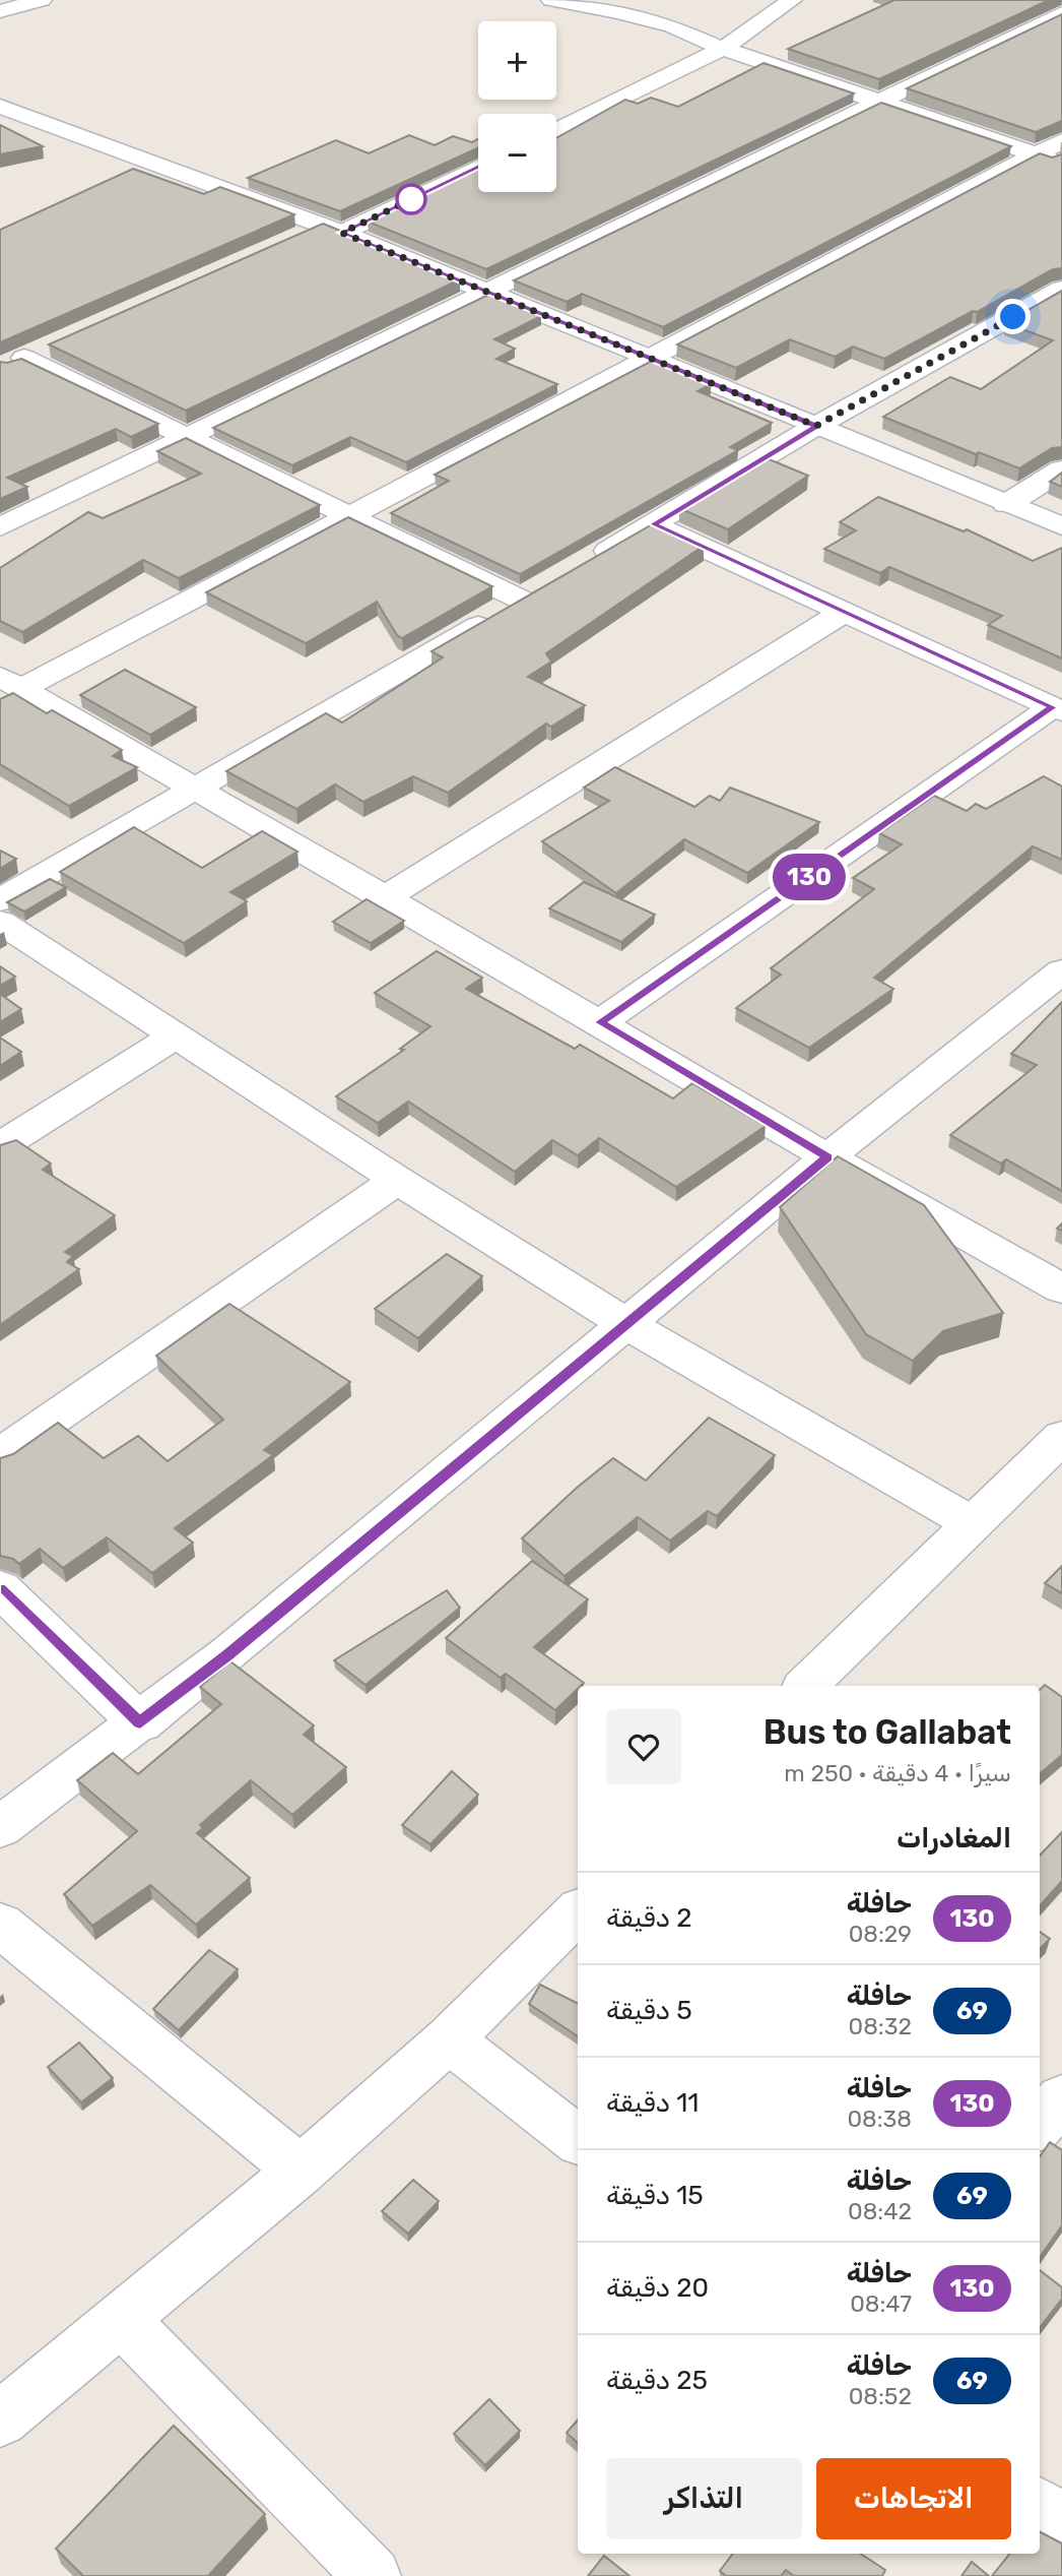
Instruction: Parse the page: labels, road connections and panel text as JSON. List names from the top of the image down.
{
  "lines": ["bus line 130"],
  "page": {
    "on_map": "130",
    "map_buttons": ["+", "−"],
    "heading": [
      ["Bus to Gallabat", "سيرًا · 4 دقيقة · 250 m"],
      "المغادرات"
    ],
    "list": [
      {
        "mark": "130",
        "name": "حافلة",
        "note": "08:29",
        "value": "2 دقيقة"
      },
      {
        "mark": "69",
        "name": "حافلة",
        "note": "08:32",
        "value": "5 دقيقة"
      },
      {
        "mark": "130",
        "name": "حافلة",
        "note": "08:38",
        "value": "11 دقيقة"
      },
      {
        "mark": "69",
        "name": "حافلة",
        "note": "08:42",
        "value": "15 دقيقة"
      },
      {
        "mark": "130",
        "name": "حافلة",
        "note": "08:47",
        "value": "20 دقيقة"
      },
      {
        "mark": "69",
        "name": "حافلة",
        "note": "08:52",
        "value": "25 دقيقة"
      }
    ],
    "buttons": ["الاتجاهات", "التذاكر"]
  }
}
